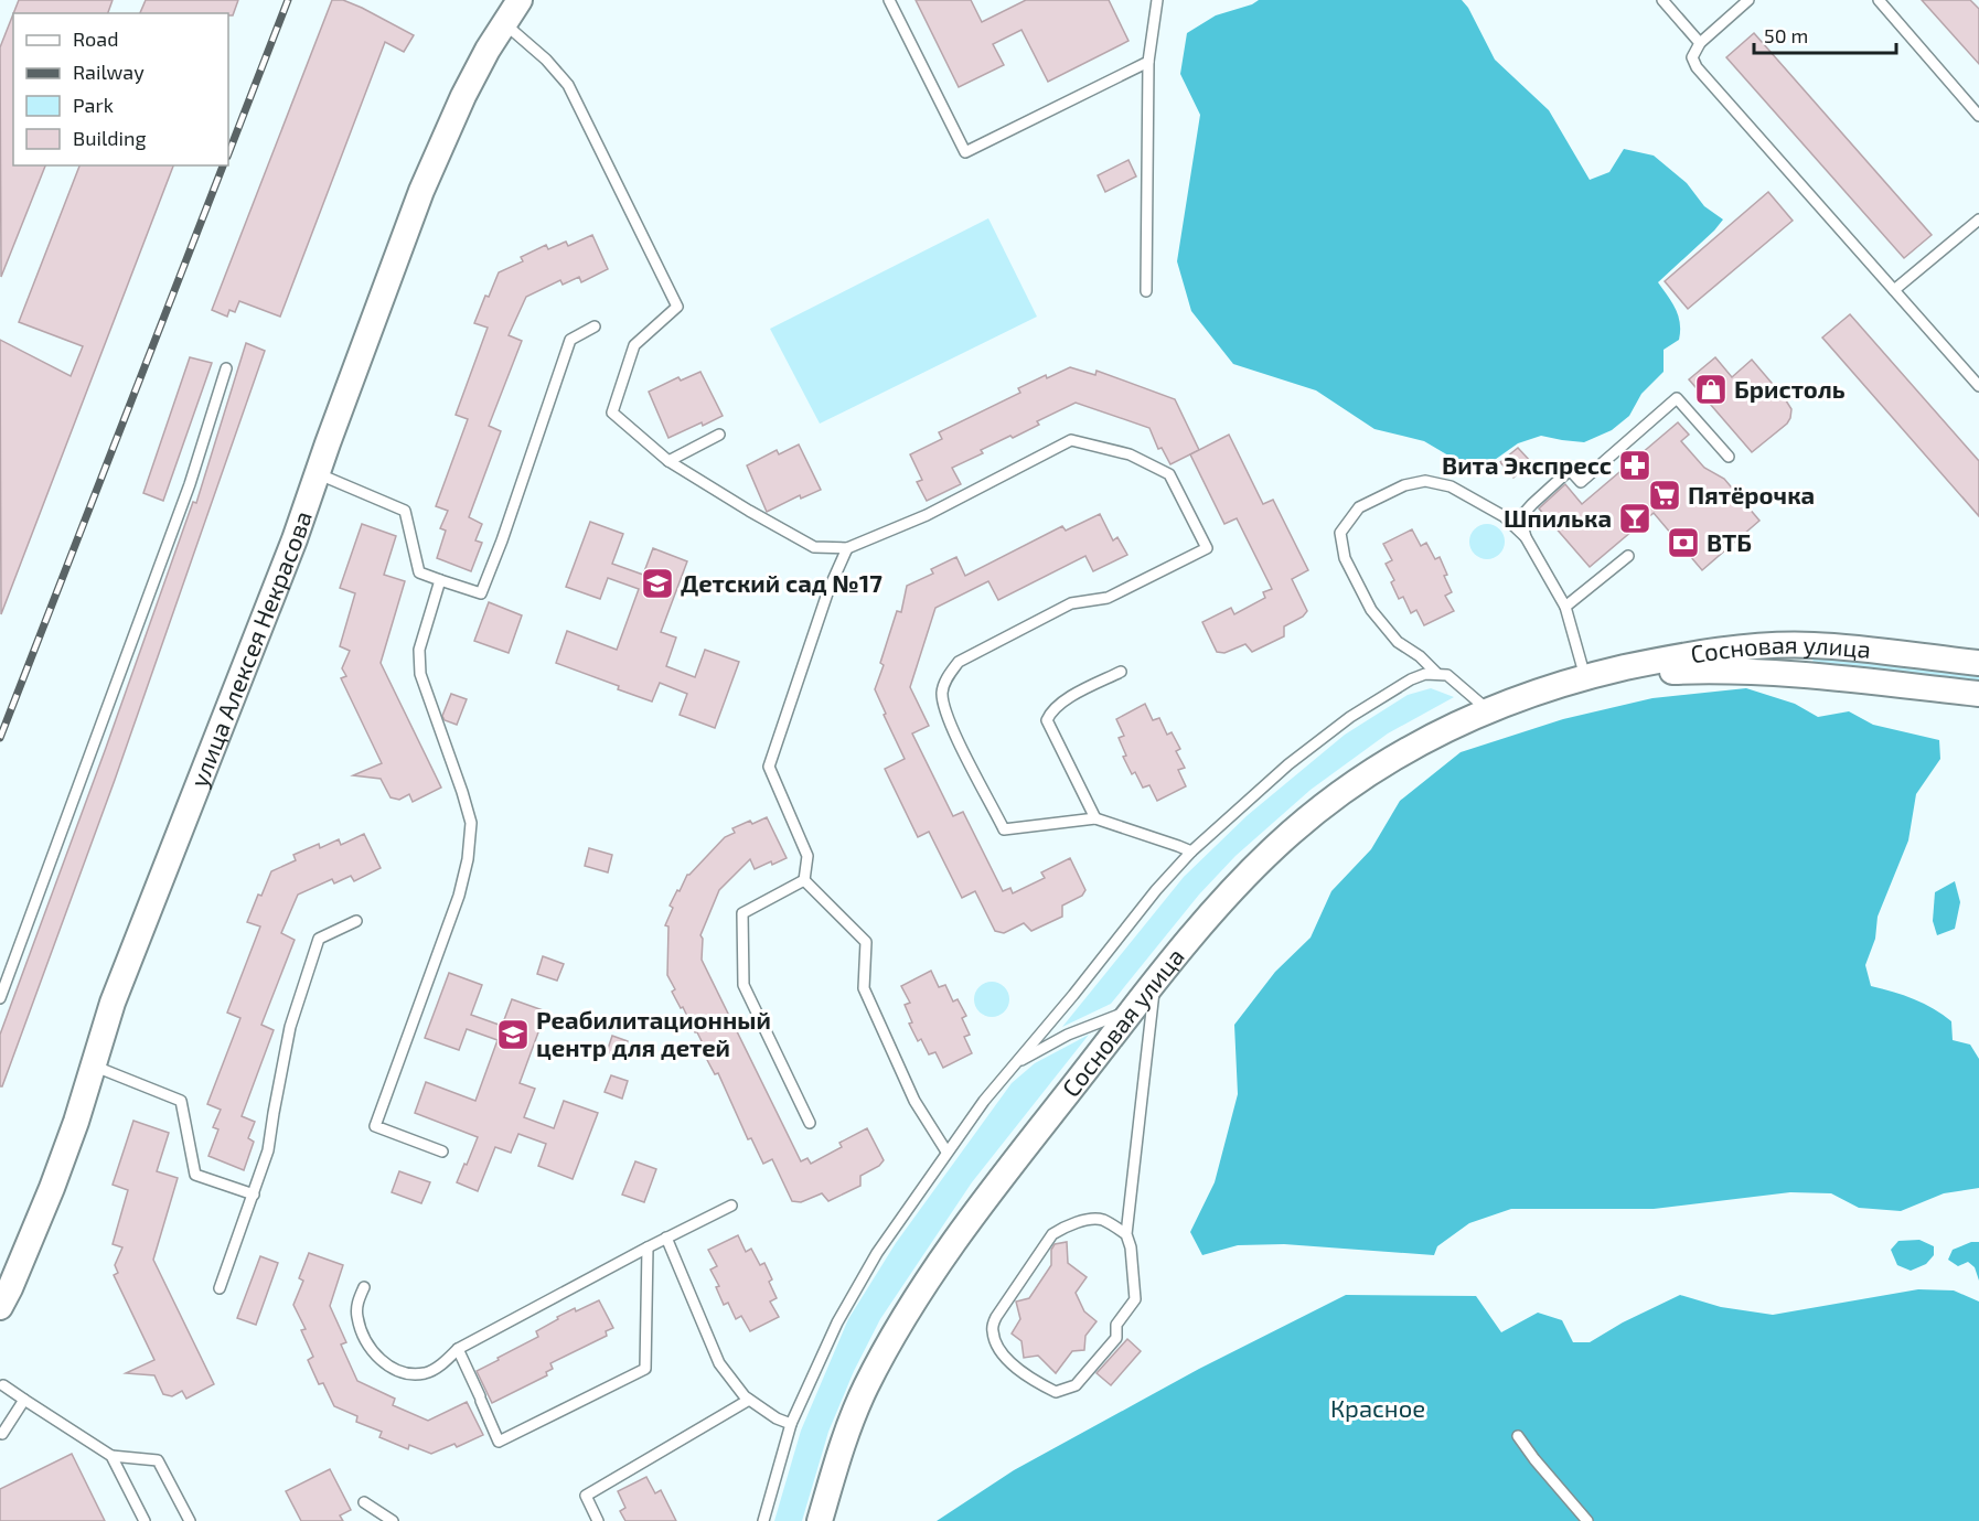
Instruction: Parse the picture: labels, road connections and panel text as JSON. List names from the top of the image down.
{
  "streets": {
    "street": ["улица Алексея Некрасова", "Сосновая улица"]
  },
  "parks": ["Красное"],
  "places": {
    "shop": ["Бристоль"],
    "pharmacy": ["Вита Экспресс"],
    "supermarket": ["Пятёрочка"],
    "bar": ["Шпилька"],
    "bank": ["ВТБ"],
    "school or university": ["Детский сад №17", "Реабилитационный центр для детей"]
  },
  "legend": [
    "Road",
    "Railway",
    "Park",
    "Building"
  ],
  "scale_bar": "50 m"
}
